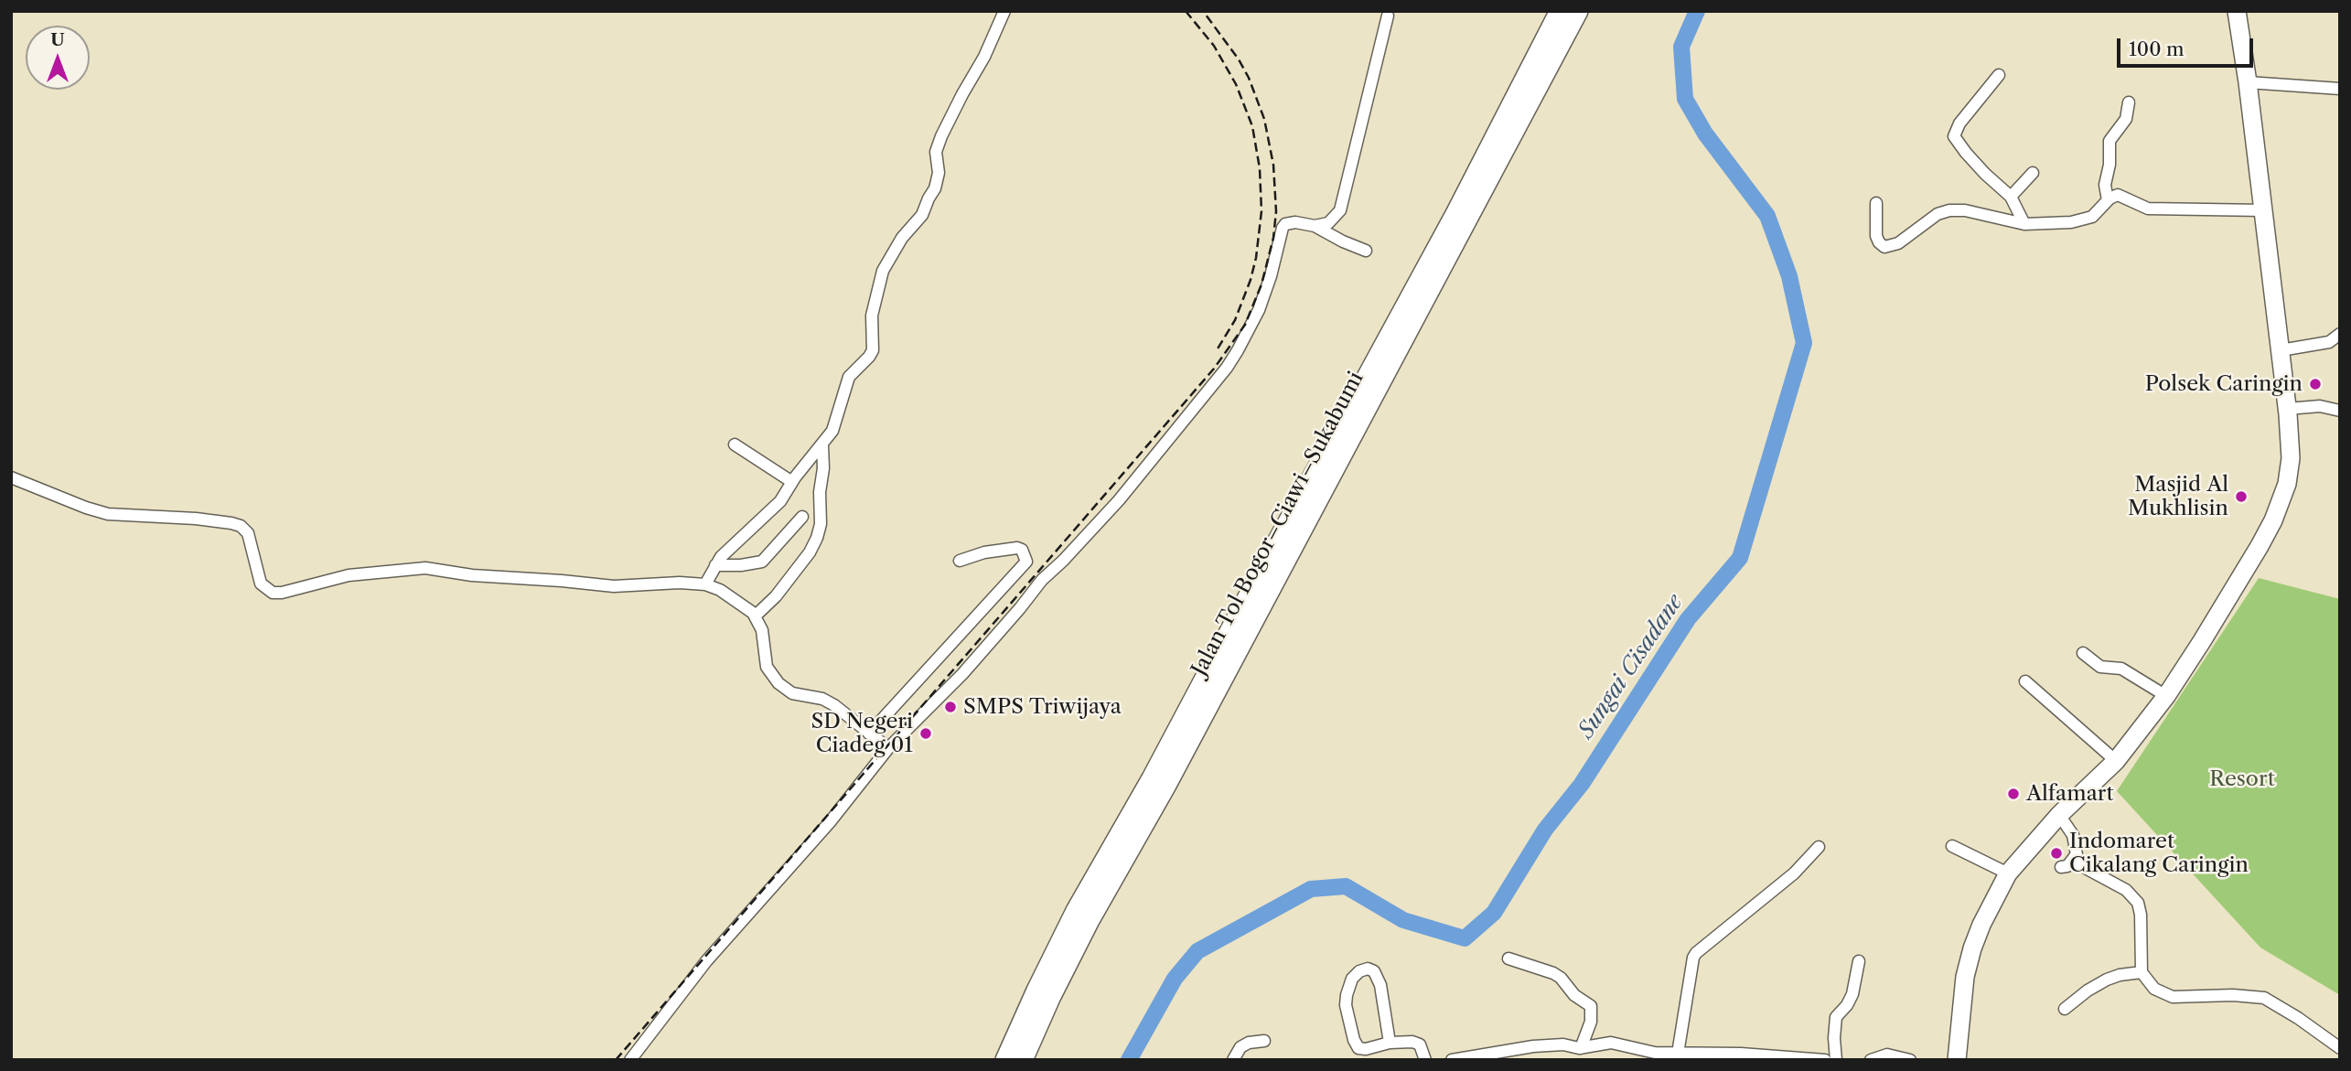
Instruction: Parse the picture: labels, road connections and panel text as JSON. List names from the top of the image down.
{
  "streets": {
    "highway": ["Jalan Tol Bogor–Ciawi–Sukabumi"]
  },
  "water": ["Sungai Cisadane"],
  "parks": ["Resort"],
  "places": [
    "Polsek Caringin",
    "Masjid Al Mukhlisin",
    "SMPS Triwijaya",
    "SD Negeri Ciadeg 01",
    "Alfamart",
    "Indomaret Cikalang Caringin"
  ],
  "scale_bar": "100 m",
  "north": "top"
}
